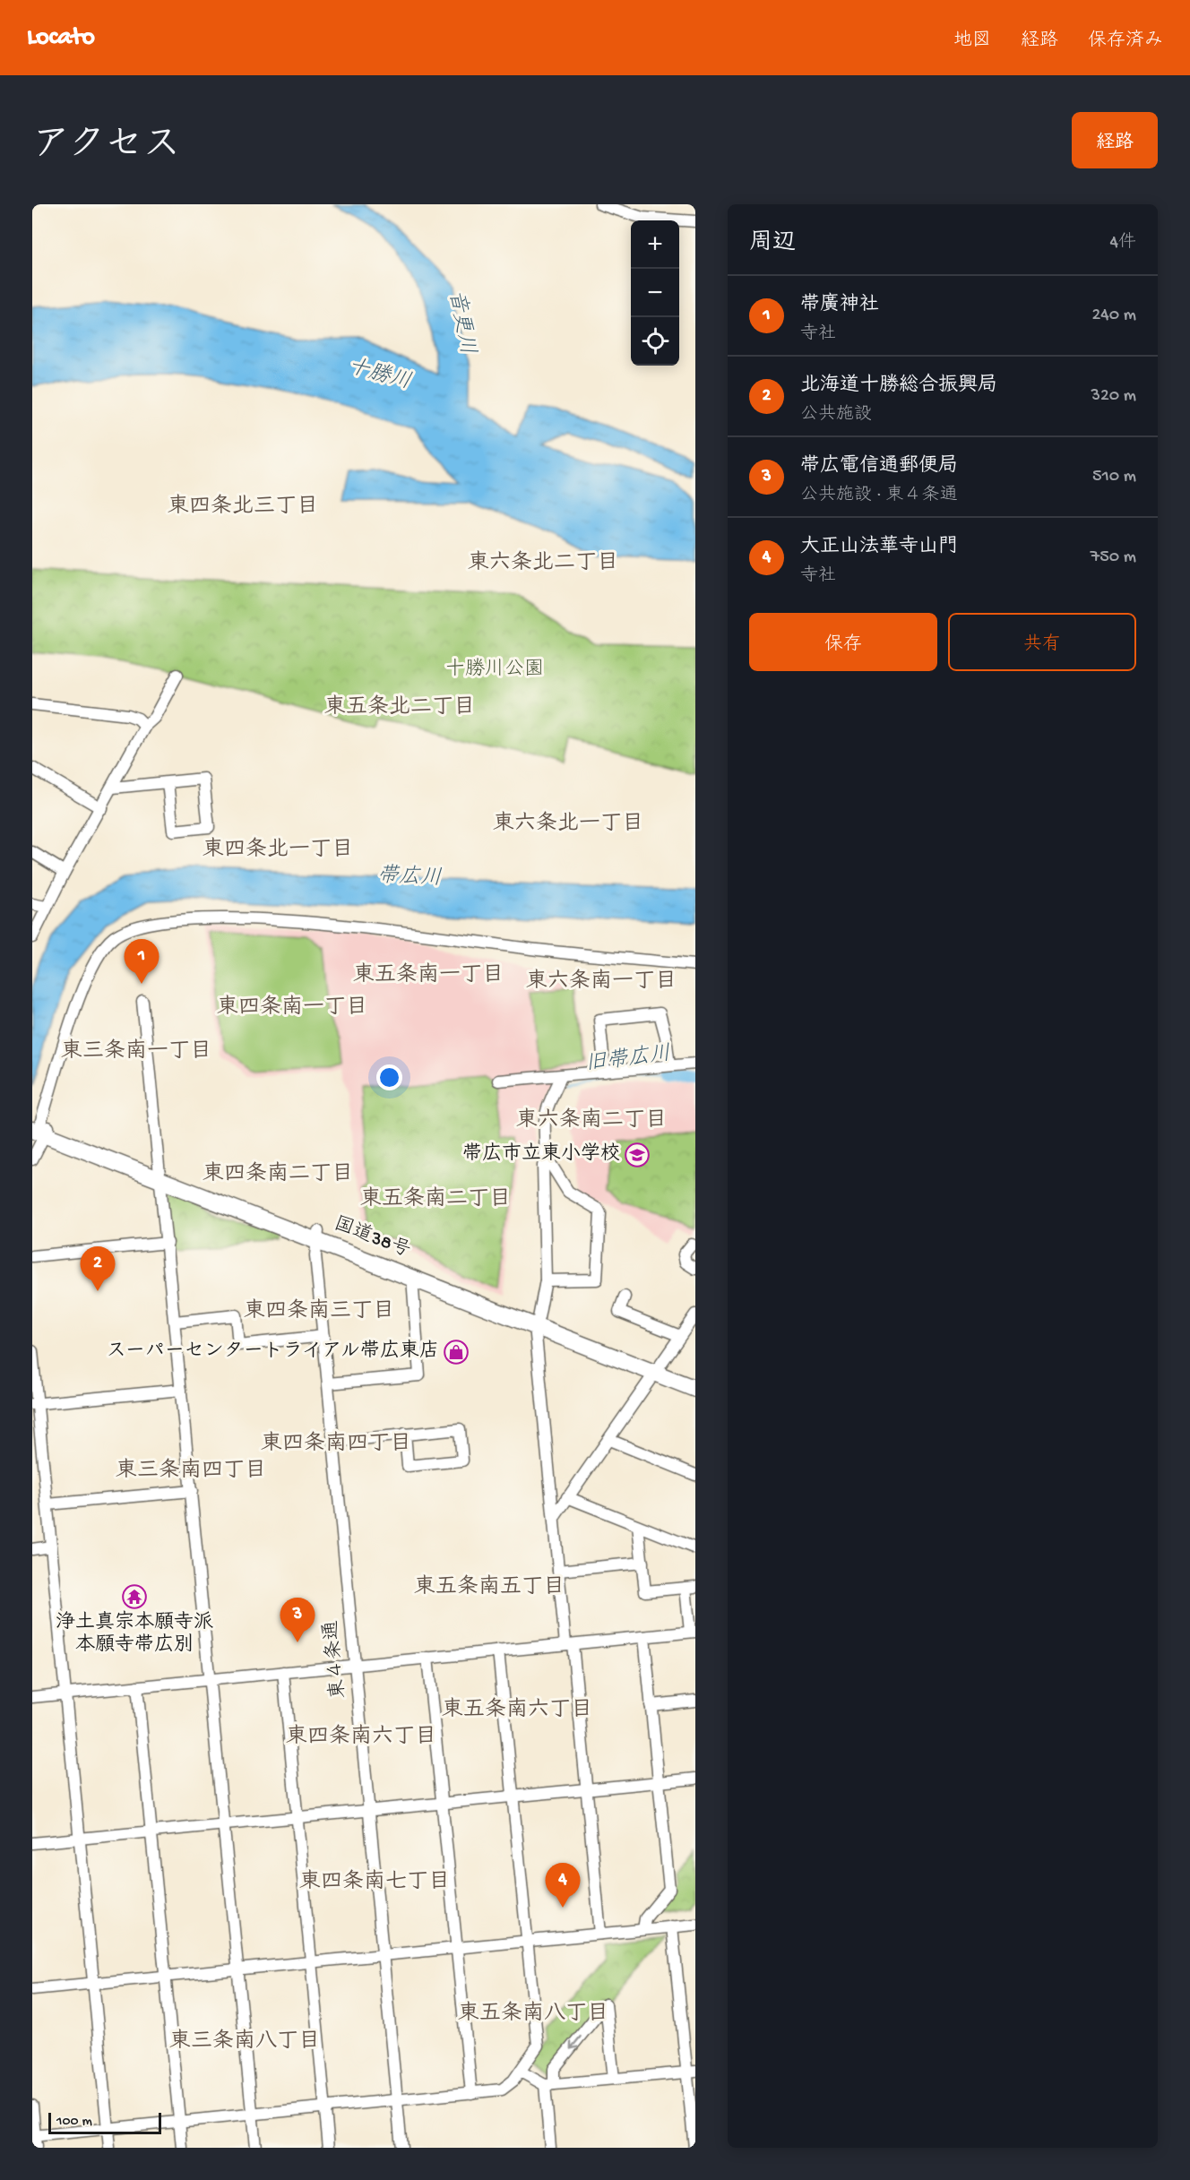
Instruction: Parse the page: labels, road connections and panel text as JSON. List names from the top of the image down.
{
  "streets": {
    "highway": ["国道38号"],
    "street": ["東４条通"]
  },
  "crossings": [
    ["国道38号", "東４条通"]
  ],
  "districts": [
    "東四条北三丁目",
    "東六条北二丁目",
    "東五条北二丁目",
    "東六条北一丁目",
    "東四条北一丁目",
    "東五条南一丁目",
    "東六条南一丁目",
    "東四条南一丁目",
    "東三条南一丁目",
    "東六条南二丁目",
    "東四条南二丁目",
    "東五条南二丁目",
    "東四条南三丁目",
    "東四条南四丁目",
    "東三条南四丁目",
    "東五条南五丁目",
    "東五条南六丁目",
    "東四条南六丁目",
    "東四条南七丁目",
    "東五条南八丁目",
    "東三条南八丁目"
  ],
  "water": [
    "音更川",
    "十勝川",
    "帯広川",
    "旧帯広川"
  ],
  "parks": ["十勝川公園"],
  "places": {
    "school or university": ["帯広市立東小学校"],
    "shop": ["スーパーセンタートライアル帯広東店"],
    "temple": ["浄土真宗本願寺派 本願寺帯広別"]
  },
  "scale_bar": "100 m",
  "page": {
    "header": "Locato",
    "nav": ["地図", "経路", "保存済み"],
    "title": "アクセス",
    "buttons": [
      "経路",
      ["保存", "共有"]
    ],
    "heading": ["周辺", "4件"],
    "map_buttons": ["+", "−"],
    "list": [
      {
        "mark": "1",
        "name": "帯廣神社",
        "note": "寺社",
        "value": "240 m"
      },
      {
        "mark": "2",
        "name": "北海道十勝総合振興局",
        "note": "公共施設",
        "value": "320 m"
      },
      {
        "mark": "3",
        "name": "帯広電信通郵便局",
        "note": "公共施設 · 東４条通",
        "value": "510 m"
      },
      {
        "mark": "4",
        "name": "大正山法華寺山門",
        "note": "寺社",
        "value": "750 m"
      }
    ],
    "pins": [
      "1",
      "2",
      "3",
      "4"
    ],
    "scale": "100 m"
  }
}
